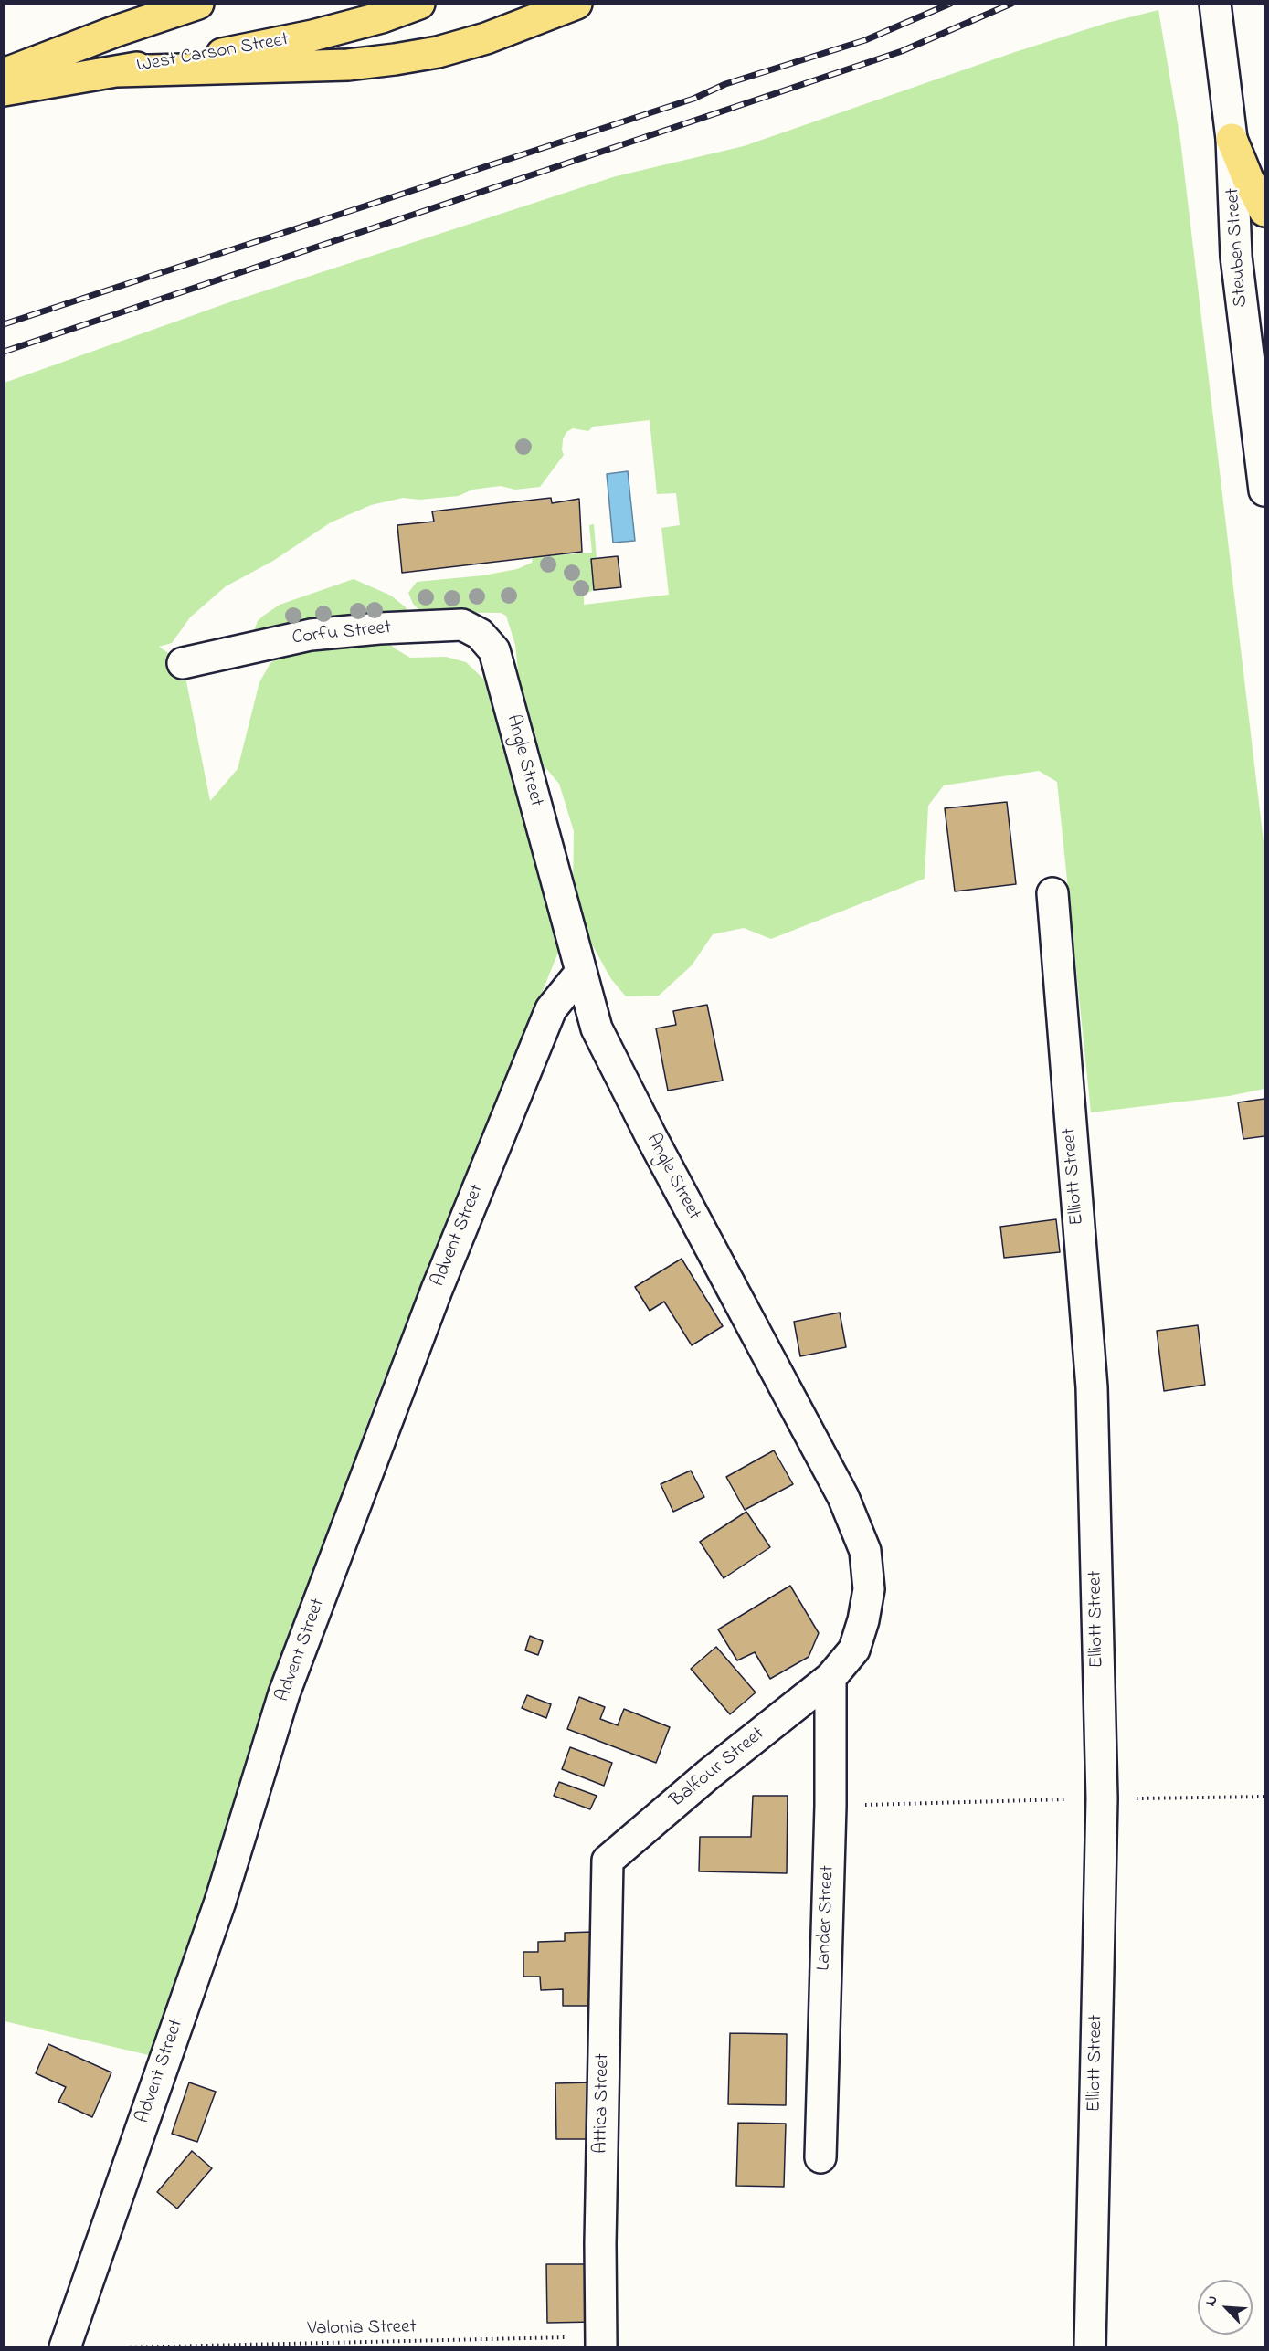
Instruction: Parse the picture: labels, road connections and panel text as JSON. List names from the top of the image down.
{
  "streets": {
    "main road": ["West Carson Street"],
    "street": [
      "Steuben Street",
      "Corfu Street",
      "Angle Street",
      "Elliott Street",
      "Advent Street",
      "Balfour Street",
      "Lander Street",
      "Attica Street"
    ],
    "path": ["Valonia Street"]
  },
  "crossings": [
    ["Corfu Street", "Angle Street"],
    ["Angle Street", "Advent Street"],
    ["Angle Street", "Balfour Street"],
    ["Angle Street", "Lander Street"],
    ["Balfour Street", "Lander Street"],
    ["Balfour Street", "Attica Street"],
    ["Attica Street", "Valonia Street"]
  ],
  "north": "top left"
}
